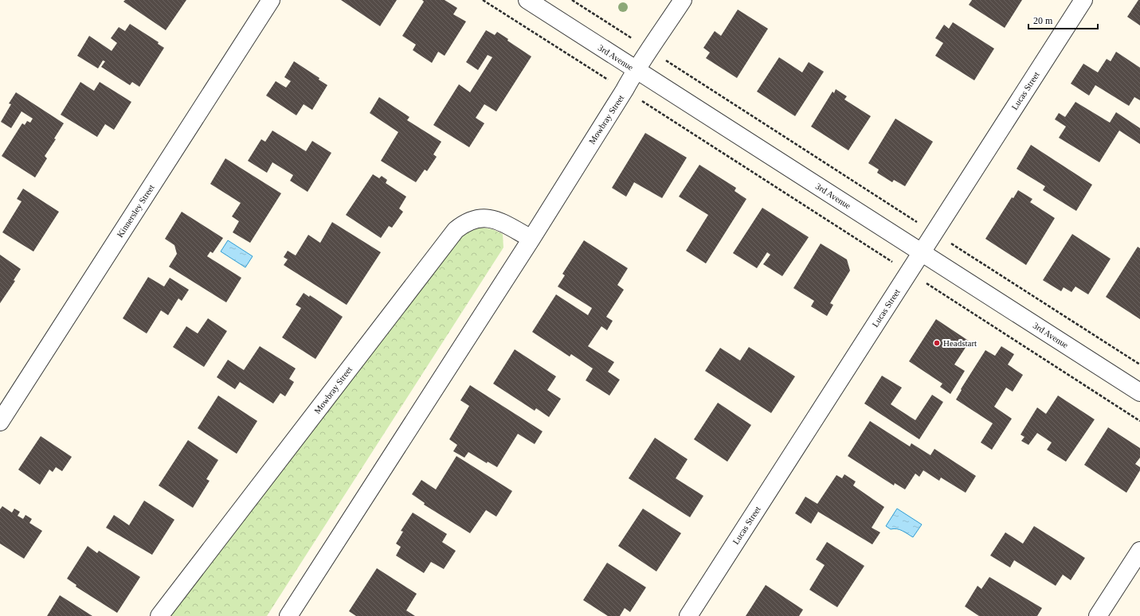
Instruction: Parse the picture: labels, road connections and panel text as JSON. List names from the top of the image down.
{
  "streets": {
    "street": [
      "3rd Avenue",
      "Lucas Street",
      "Mowbray Street",
      "Kinnersley Street"
    ]
  },
  "crossings": [
    ["3rd Avenue", "Lucas Street"],
    ["3rd Avenue", "Mowbray Street"]
  ],
  "places": ["Headstart"],
  "scale_bar": "20 m"
}
